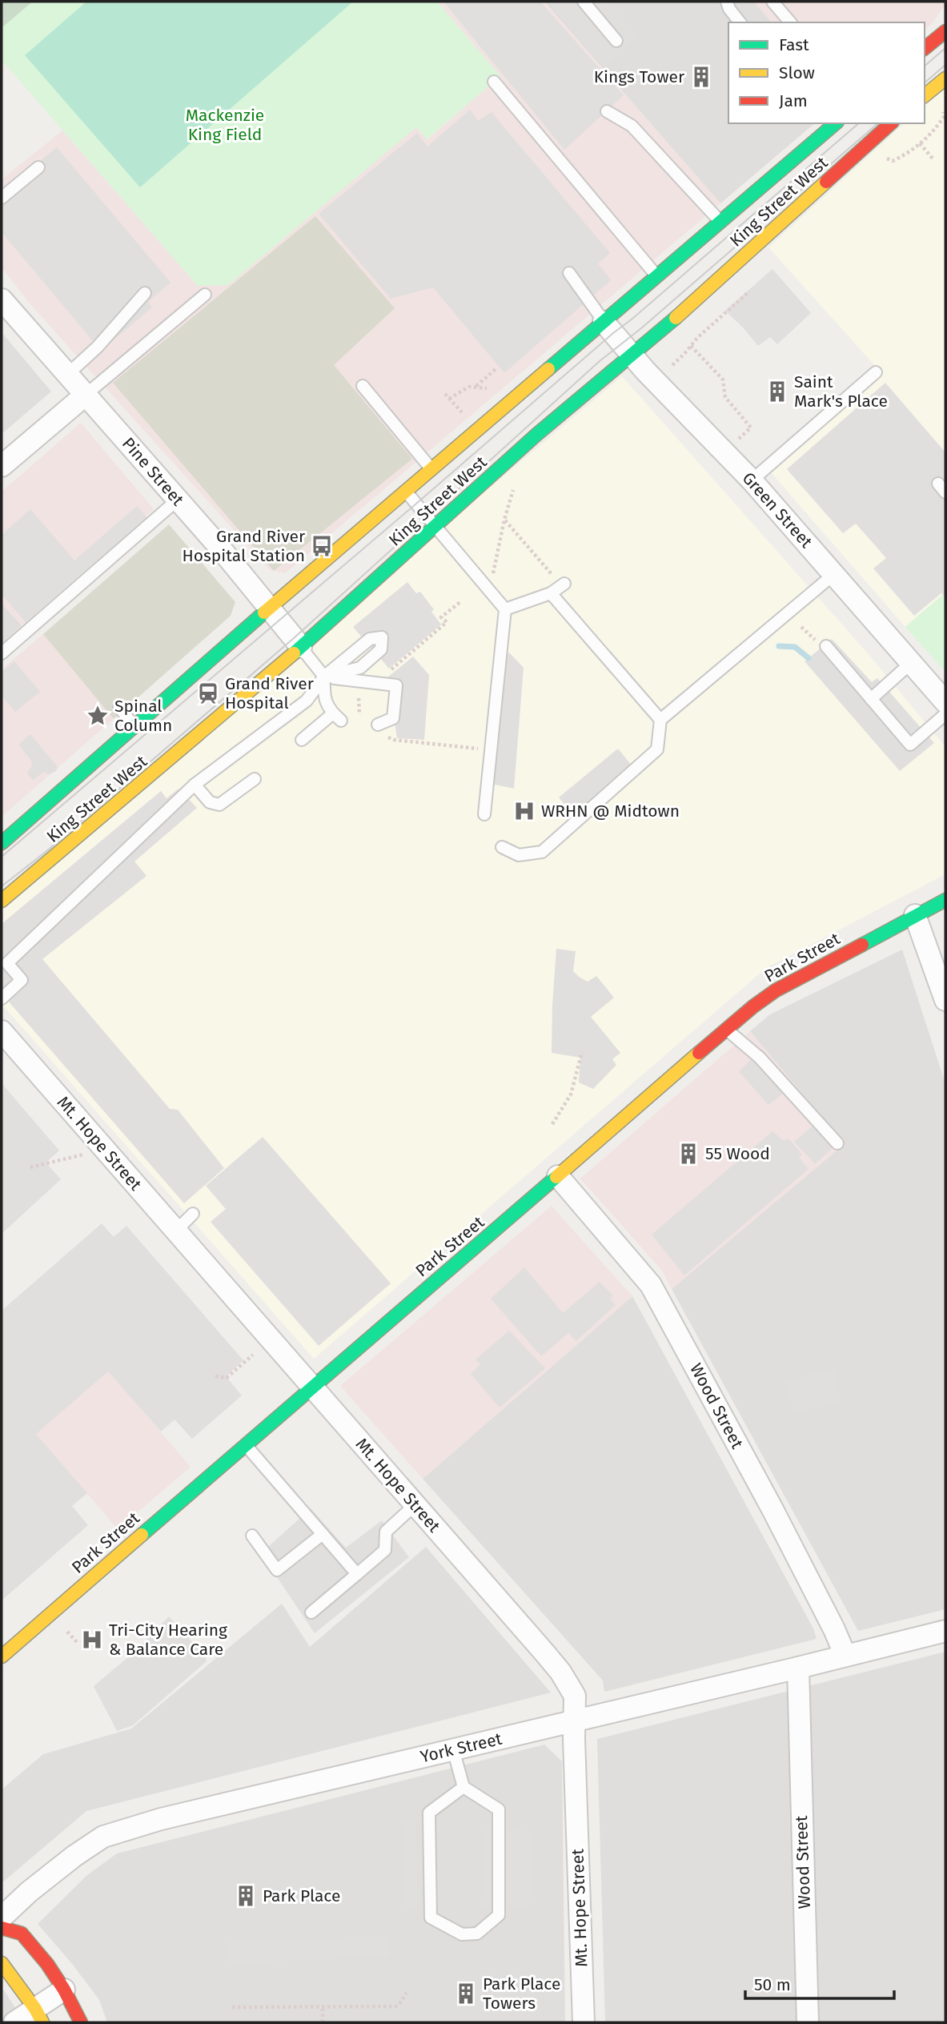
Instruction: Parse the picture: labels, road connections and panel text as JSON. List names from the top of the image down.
{
  "streets": {
    "main road": ["King Street West", "Park Street"],
    "street": [
      "Pine Street",
      "Green Street",
      "Mt. Hope Street",
      "Wood Street",
      "York Street"
    ]
  },
  "crossings": [
    ["King Street West", "Pine Street"],
    ["King Street West", "Green Street"],
    ["Park Street", "Mt. Hope Street"],
    ["Park Street", "Wood Street"],
    ["Mt. Hope Street", "York Street"],
    ["Wood Street", "York Street"]
  ],
  "parks": ["Mackenzie King Field"],
  "places": {
    "building": [
      "Kings Tower",
      "Saint Mark's Place",
      "55 Wood",
      "Park Place",
      "Park Place Towers"
    ],
    "bus stop": ["Grand River Hospital Station"],
    "station": ["Grand River Hospital"],
    "place": ["Spinal Column"],
    "hospital": ["WRHN @ Midtown", "Tri-City Hearing & Balance Care"]
  },
  "legend": ["Fast", "Slow", "Jam"],
  "scale_bar": "50 m"
}
